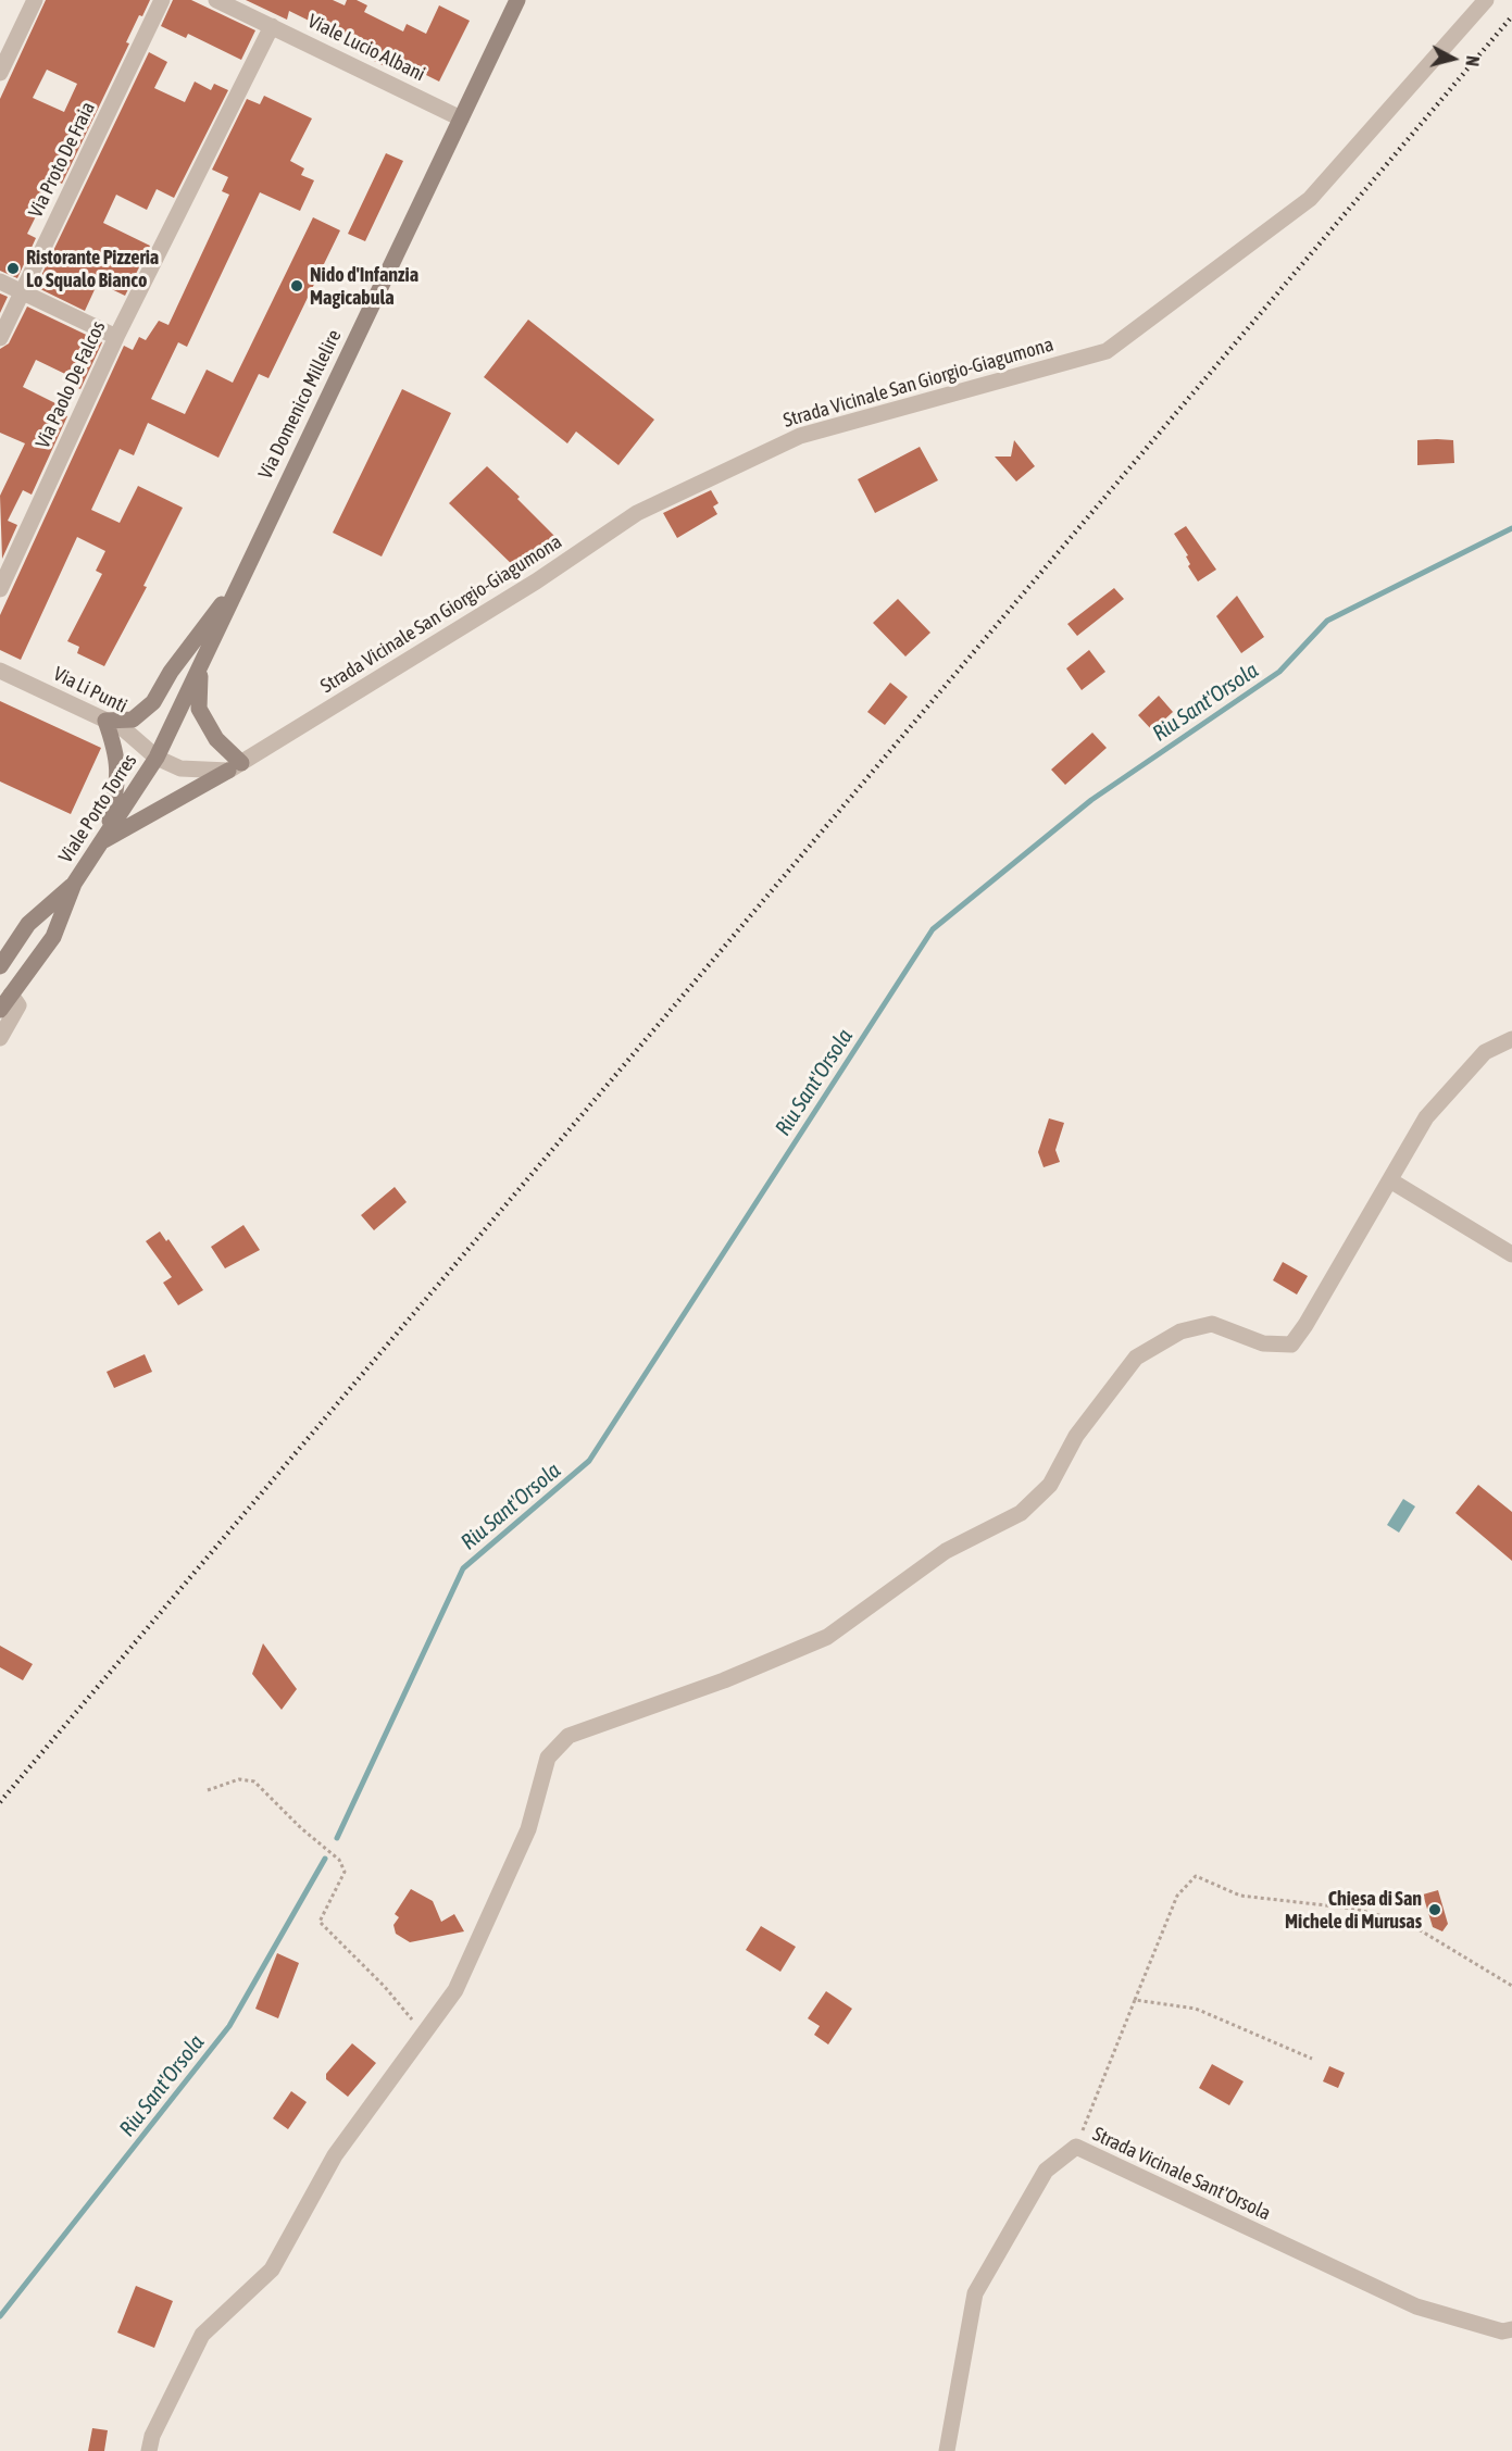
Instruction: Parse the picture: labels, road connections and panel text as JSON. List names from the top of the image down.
{
  "streets": {
    "main road": ["Via Domenico Millelire", "Viale Porto Torres"],
    "street": [
      "Viale Lucio Albani",
      "Via Proto De Fraia",
      "Strada Vicinale San Giorgio-Giagumona",
      "Via Paolo De Falcos",
      "Via Li Punti",
      "Strada Vicinale Sant'Orsola"
    ]
  },
  "crossings": [
    ["Viale Lucio Albani", "Via Paolo De Falcos"],
    ["Viale Lucio Albani", "Via Domenico Millelire"],
    ["Via Domenico Millelire", "Via Li Punti"],
    ["Via Domenico Millelire", "Viale Porto Torres"],
    ["Via Li Punti", "Viale Porto Torres"]
  ],
  "water": ["Riu Sant'Orsola"],
  "places": ["Ristorante Pizzeria Lo Squalo Bianco", "Nido d'Infanzia Magicabula", "Chiesa di San Michele di Murusas"],
  "north": "right"
}
